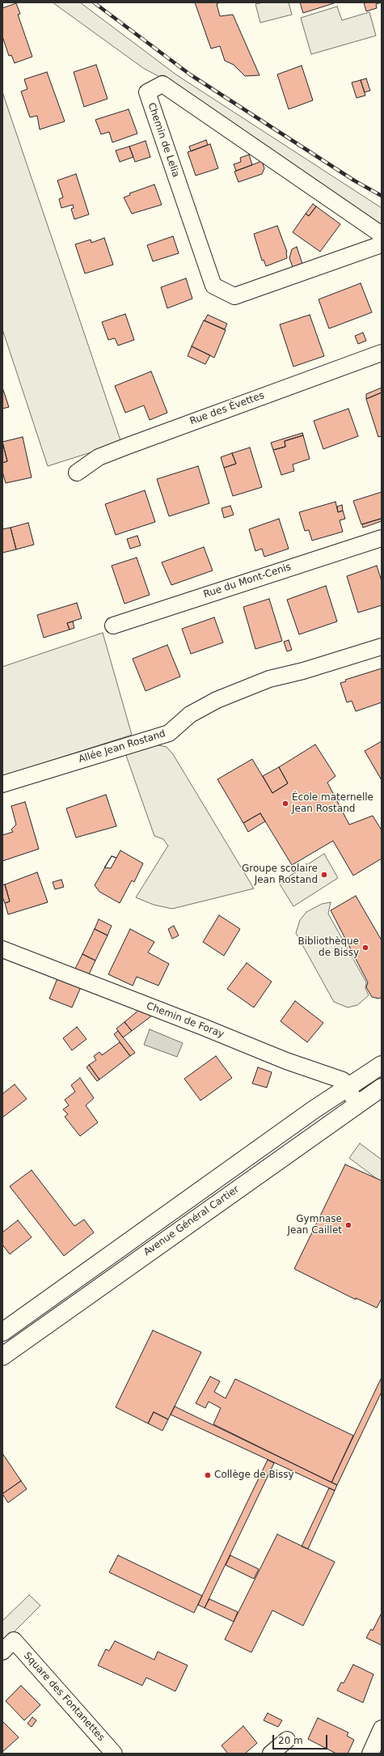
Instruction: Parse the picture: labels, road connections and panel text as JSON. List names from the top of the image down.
{
  "streets": {
    "main road": ["Avenue Général Cartier"],
    "street": [
      "Chemin de Lelia",
      "Rue des Évettes",
      "Rue du Mont-Cenis",
      "Allée Jean Rostand",
      "Chemin de Foray",
      "Square des Fontanettes"
    ]
  },
  "crossings": [
    ["Chemin de Foray", "Avenue Général Cartier"]
  ],
  "places": [
    "École maternelle Jean Rostand",
    "Groupe scolaire Jean Rostand",
    "Bibliothèque de Bissy",
    "Gymnase Jean Caillet",
    "Collège de Bissy"
  ],
  "scale_bar": "20 m"
}
